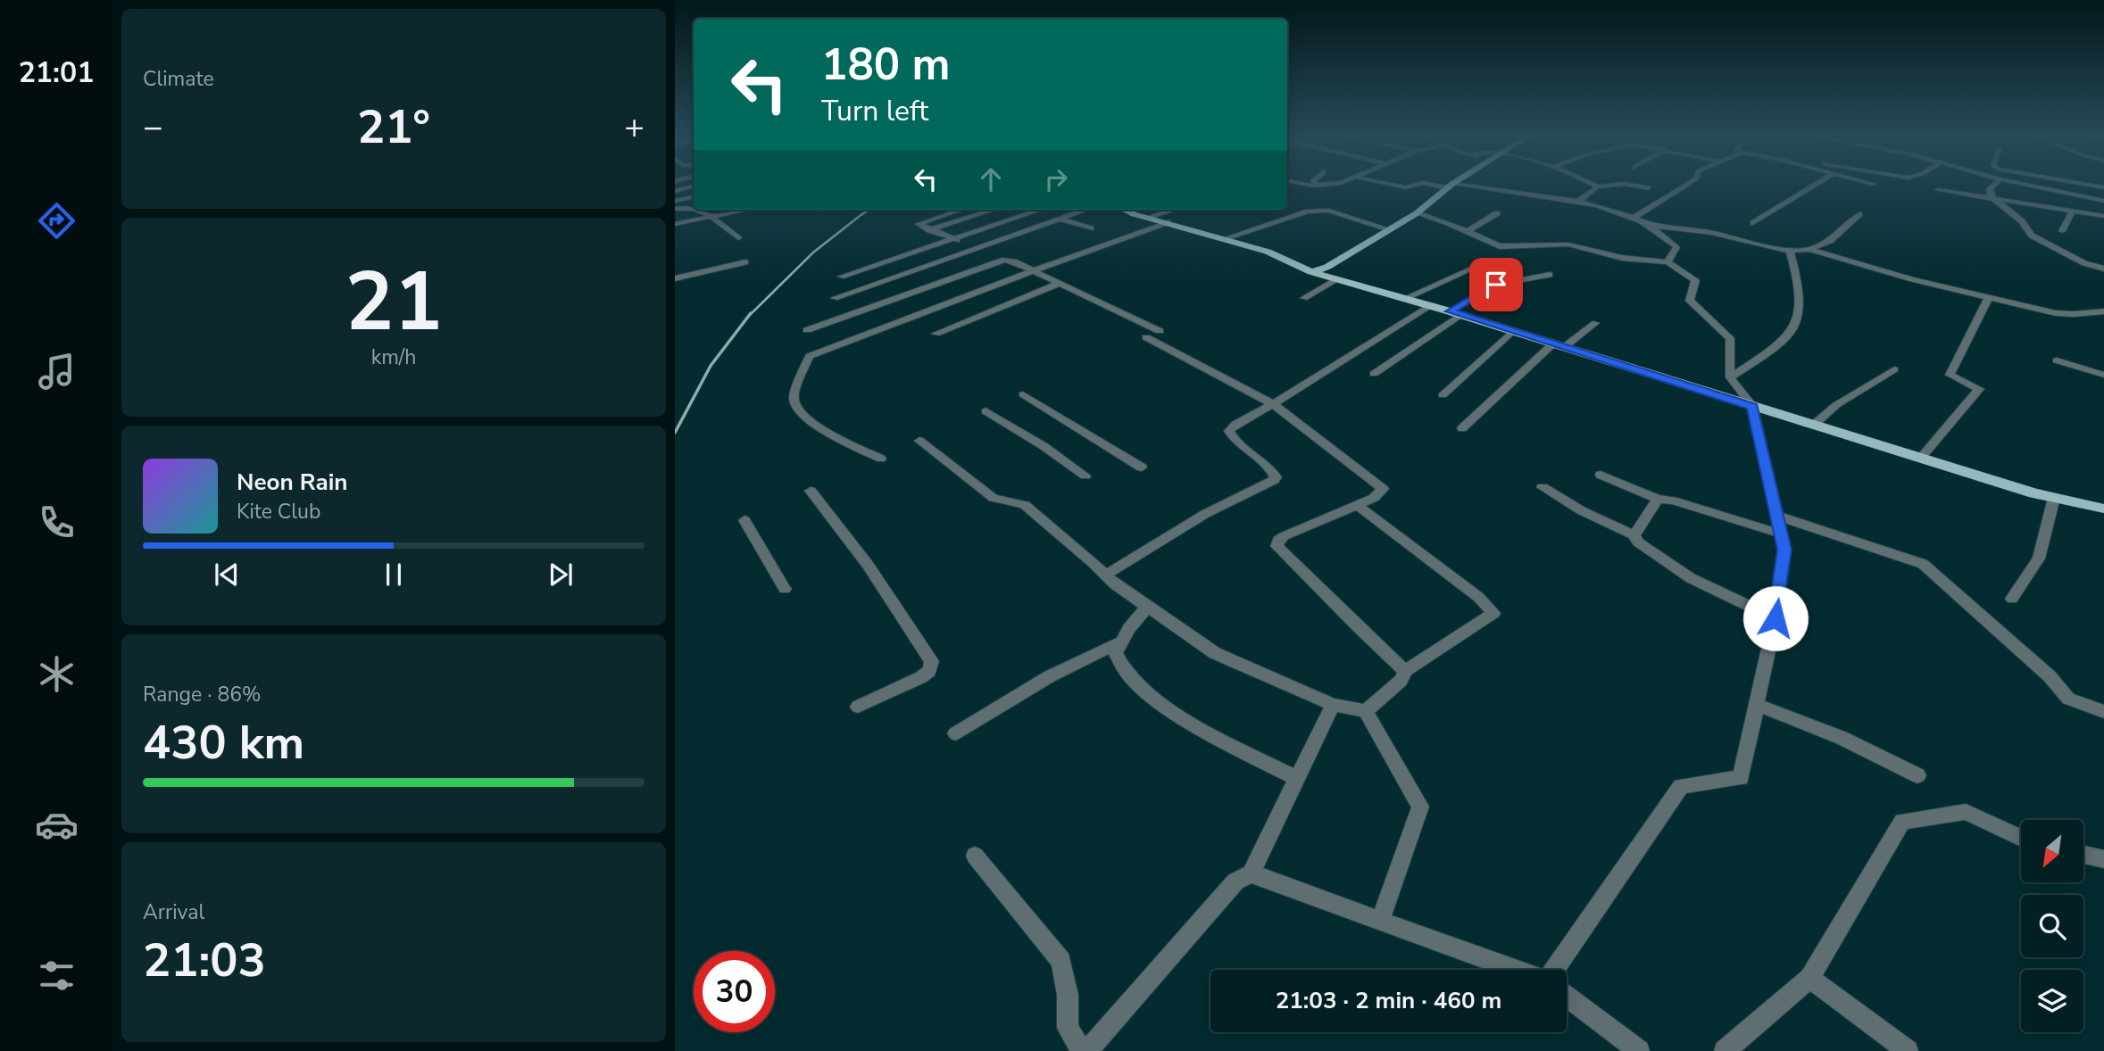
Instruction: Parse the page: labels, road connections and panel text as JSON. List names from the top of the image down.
{
  "north": "bottom left",
  "page": {
    "tabs": "21:01",
    "tile": [
      "Climate",
      ["21", "km/h"],
      ["Range · 86%", "430 km"],
      ["Arrival", "21:03"]
    ],
    "turn": ["180 m", "Turn left"],
    "heat": ["−", "21°", "+"],
    "song": ["Neon Rain", "Kite Club"],
    "limit": "30",
    "trip": "21:03 · 2 min · 460 m"
  }
}
